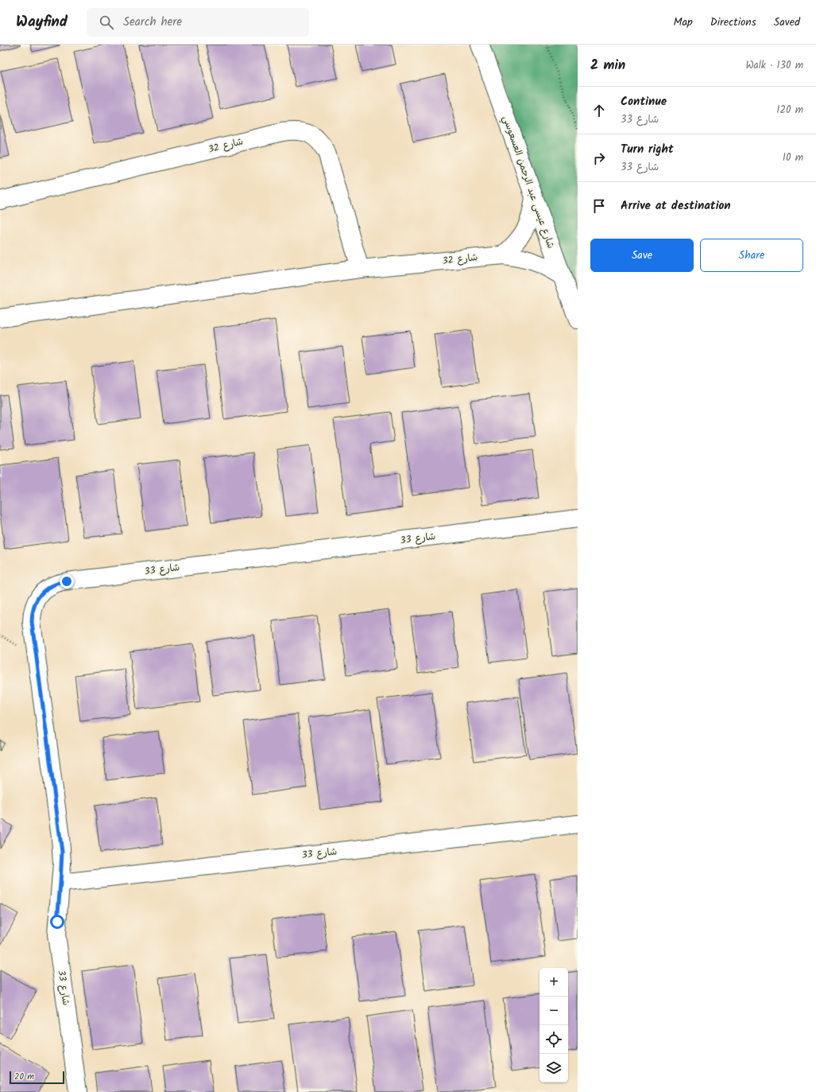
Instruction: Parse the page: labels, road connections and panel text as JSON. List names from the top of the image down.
{
  "streets": {
    "street": ["شارع 32", "شارع عيسى عبد الرحمن العسعوسي", "شارع 33"]
  },
  "crossings": [
    ["شارع 32", "شارع عيسى عبد الرحمن العسعوسي"]
  ],
  "scale_bar": "20 m",
  "page": {
    "header": "Wayfind",
    "search": "Search here",
    "nav": ["Map", "Directions", "Saved"],
    "heading": ["2 min", "Walk · 130 m"],
    "list": [
      ["Continue", "شارع 33", "120 m"],
      ["Turn right", "شارع 33", "10 m"],
      "Arrive at destination"
    ],
    "buttons": ["Save", "Share"],
    "map_buttons": ["+", "−"],
    "scale": "20 m"
  }
}
